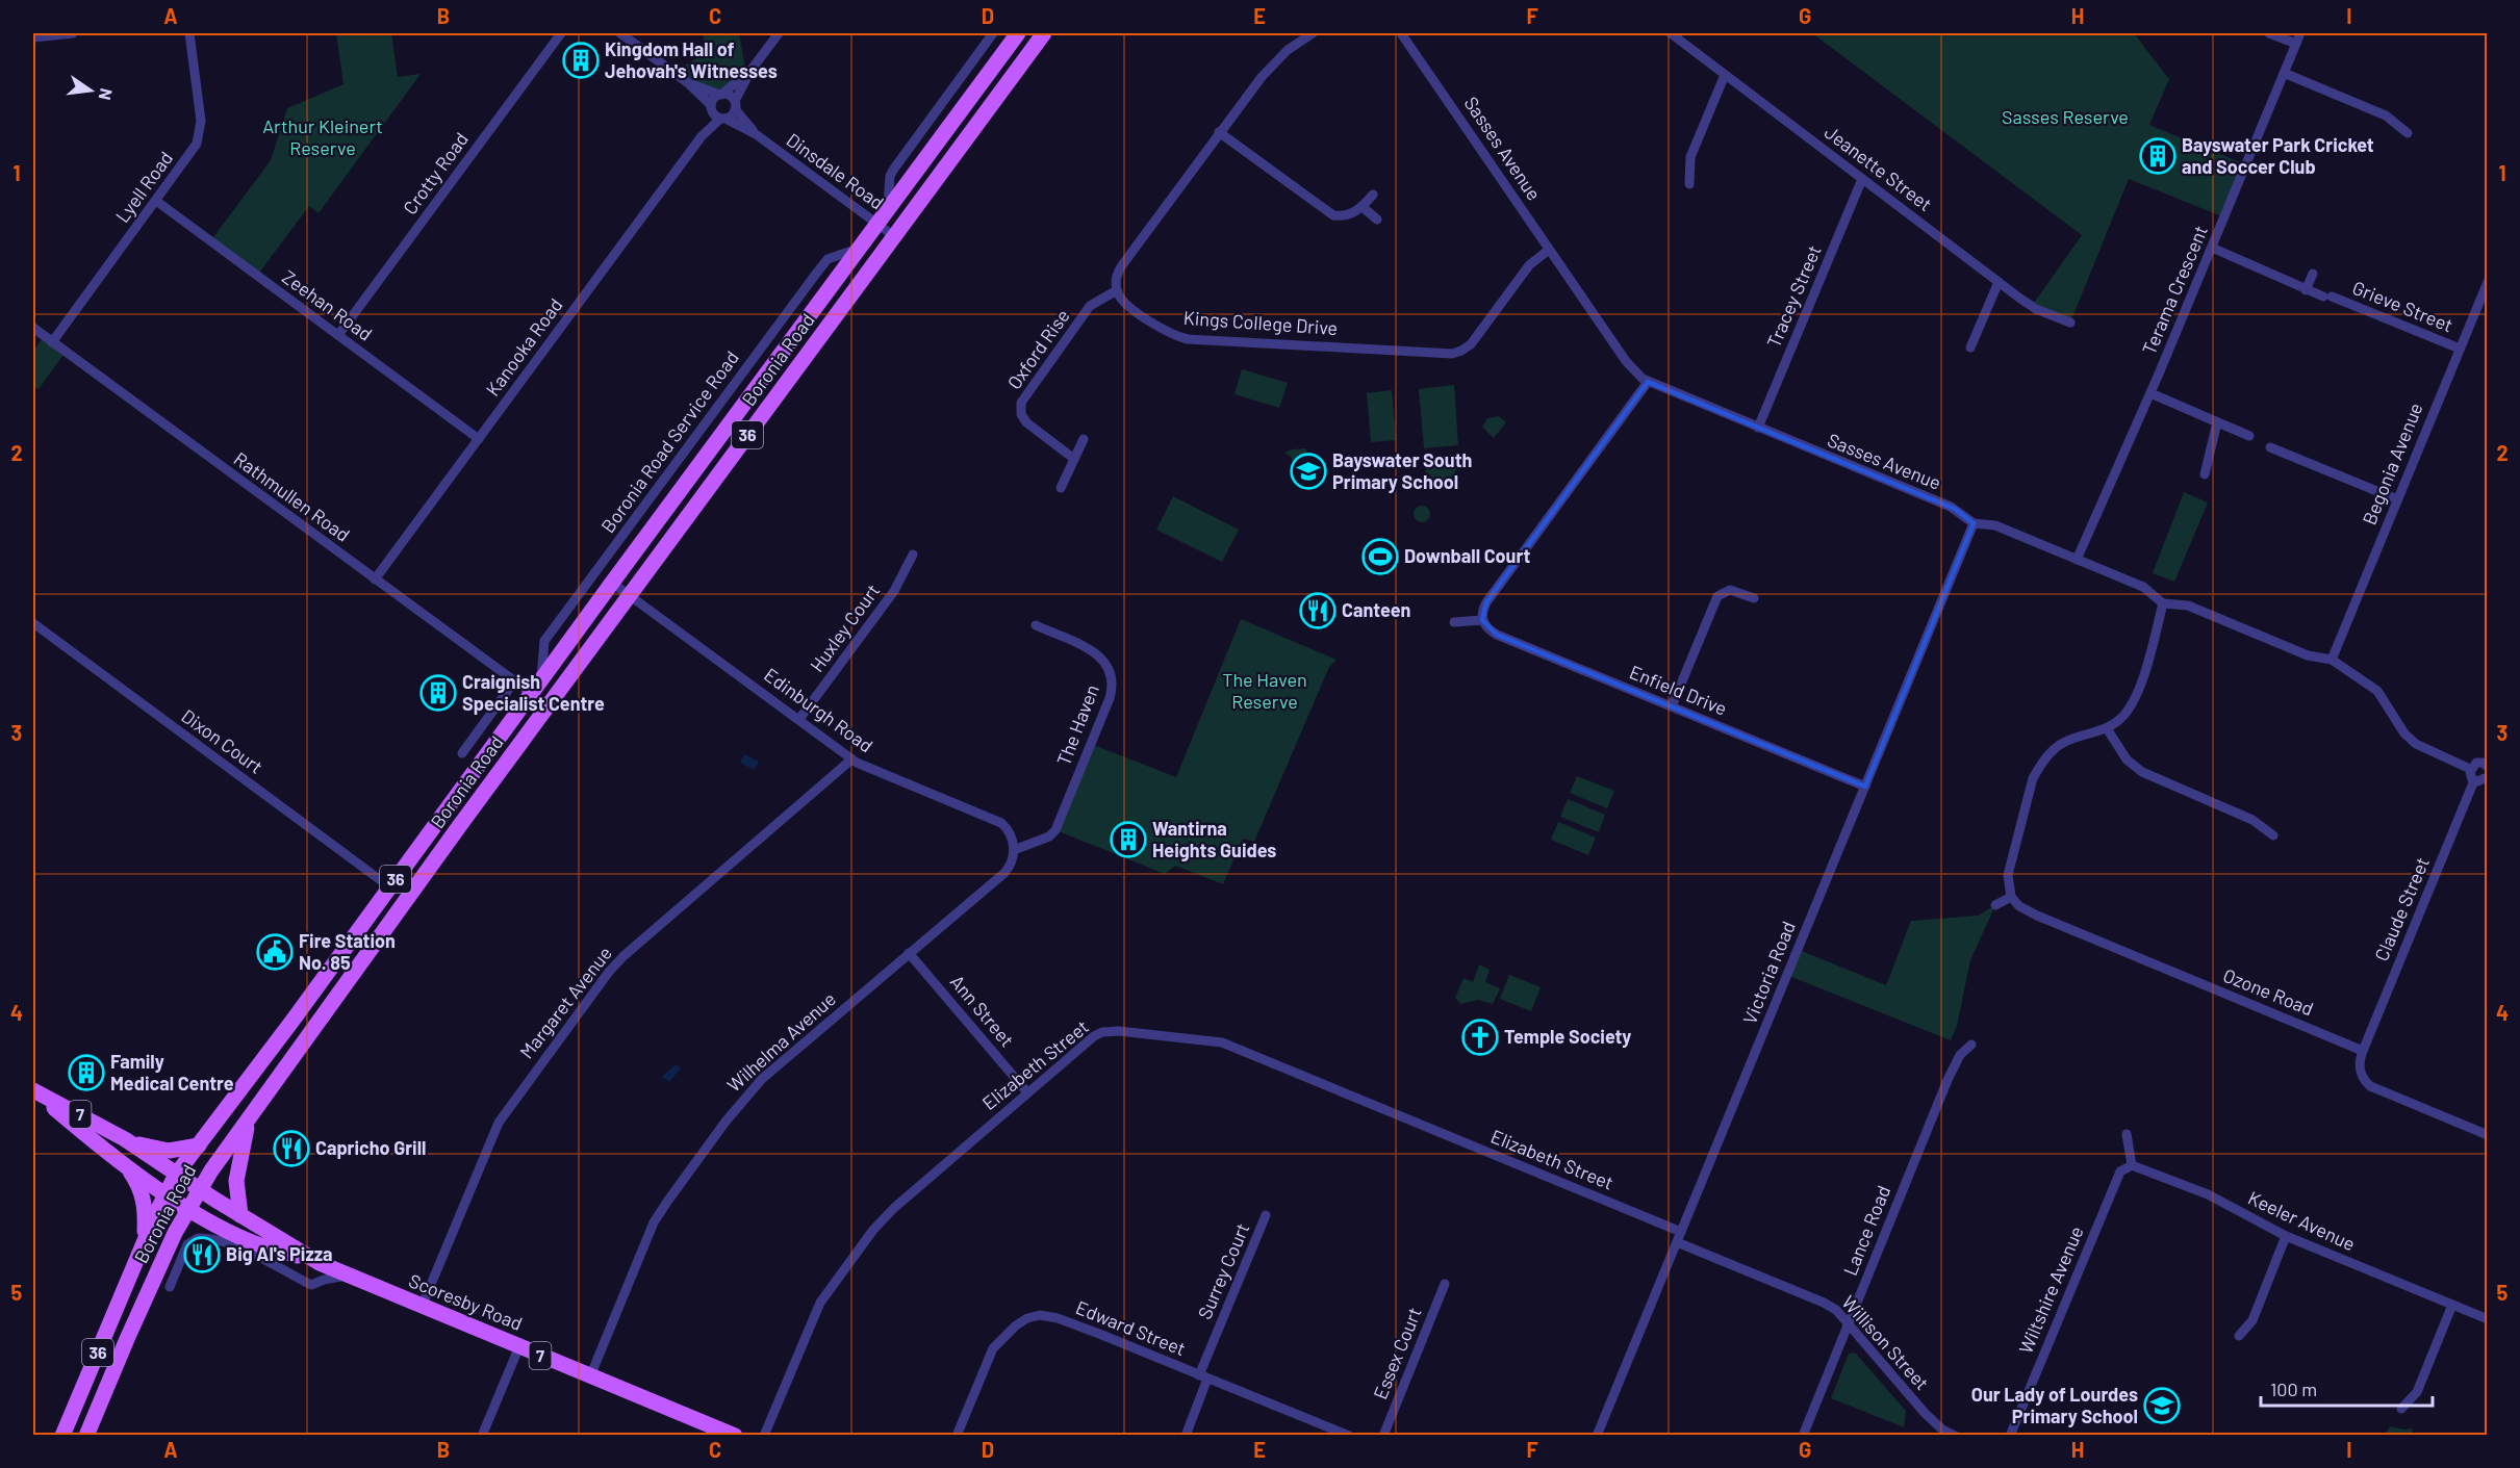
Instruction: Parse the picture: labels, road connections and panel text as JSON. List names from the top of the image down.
{
  "streets": {
    "main road": [
      "Boronia Road",
      "36",
      "7",
      "Scoresby Road"
    ],
    "street": [
      "Sasses Avenue",
      "Jeanette Street",
      "Dinsdale Road",
      "Crotty Road",
      "Lyell Road",
      "Terama Crescent",
      "Tracey Street",
      "Zeehan Road",
      "Grieve Street",
      "Kings College Drive",
      "Kanooka Road",
      "Oxford Rise",
      "Boronia Road Service Road",
      "Begonia Avenue",
      "Rathmullen Road",
      "Huxley Court",
      "Enfield Drive",
      "Edinburgh Road",
      "The Haven",
      "Dixon Court",
      "Claude Street",
      "Victoria Road",
      "Ozone Road",
      "Margaret Avenue",
      "Ann Street",
      "Wilhelma Avenue",
      "Elizabeth Street",
      "Keeler Avenue",
      "Lance Road",
      "Surrey Court",
      "Wiltshire Avenue",
      "Edward Street",
      "Willison Street",
      "Essex Court"
    ]
  },
  "crossings": [
    ["Sasses Avenue", "Terama Crescent"],
    ["Sasses Avenue", "Tracey Street"],
    ["Sasses Avenue", "Kings College Drive"],
    ["Sasses Avenue", "Begonia Avenue"],
    ["Sasses Avenue", "Victoria Road"],
    ["Jeanette Street", "Tracey Street"],
    ["Dinsdale Road", "Kanooka Road"],
    ["Dinsdale Road", "Boronia Road"],
    ["Crotty Road", "Zeehan Road"],
    ["Lyell Road", "Zeehan Road"],
    ["Lyell Road", "Rathmullen Road"],
    ["Terama Crescent", "Grieve Street"],
    ["Zeehan Road", "Kanooka Road"],
    ["Grieve Street", "Begonia Avenue"],
    ["Kings College Drive", "Oxford Rise"],
    ["Kanooka Road", "Rathmullen Road"],
    ["Boronia Road", "Boronia Road Service Road"],
    ["Boronia Road", "Rathmullen Road"],
    ["Boronia Road", "Edinburgh Road"],
    ["Boronia Road", "Dixon Court"],
    ["Boronia Road", "Scoresby Road"],
    ["Boronia Road Service Road", "Rathmullen Road"],
    ["Huxley Court", "Edinburgh Road"],
    ["Enfield Drive", "Victoria Road"],
    ["Edinburgh Road", "The Haven"],
    ["Edinburgh Road", "Margaret Avenue"],
    ["Edinburgh Road", "Wilhelma Avenue"],
    ["The Haven", "Wilhelma Avenue"],
    ["Claude Street", "Ozone Road"],
    ["Victoria Road", "Elizabeth Street"],
    ["Victoria Road", "Willison Street"],
    ["Margaret Avenue", "Scoresby Road"],
    ["Ann Street", "Wilhelma Avenue"],
    ["Ann Street", "Elizabeth Street"],
    ["Wilhelma Avenue", "Scoresby Road"],
    ["Keeler Avenue", "Wiltshire Avenue"],
    ["Lance Road", "Willison Street"],
    ["Surrey Court", "Edward Street"]
  ],
  "parks": ["Sasses Reserve", "Arthur Kleinert Reserve", "The Haven Reserve"],
  "places": {
    "building": [
      "Kingdom Hall of Jehovah's Witnesses",
      "Bayswater Park Cricket and Soccer Club",
      "Craignish Specialist Centre",
      "Wantirna Heights Guides",
      "Family Medical Centre"
    ],
    "school or university": ["Bayswater South Primary School", "Our Lady of Lourdes Primary School"],
    "sports": ["Downball Court"],
    "restaurant": ["Canteen", "Capricho Grill", "Big Al's Pizza"],
    "public building": ["Fire Station No. 85"],
    "church": ["Temple Society"]
  },
  "scale_bar": "100 m",
  "north": "right",
  "grid": {
    "columns": [
      "A",
      "B",
      "C",
      "D",
      "E",
      "F",
      "G",
      "H",
      "I"
    ],
    "rows": [
      "1",
      "2",
      "3",
      "4",
      "5"
    ]
  }
}
